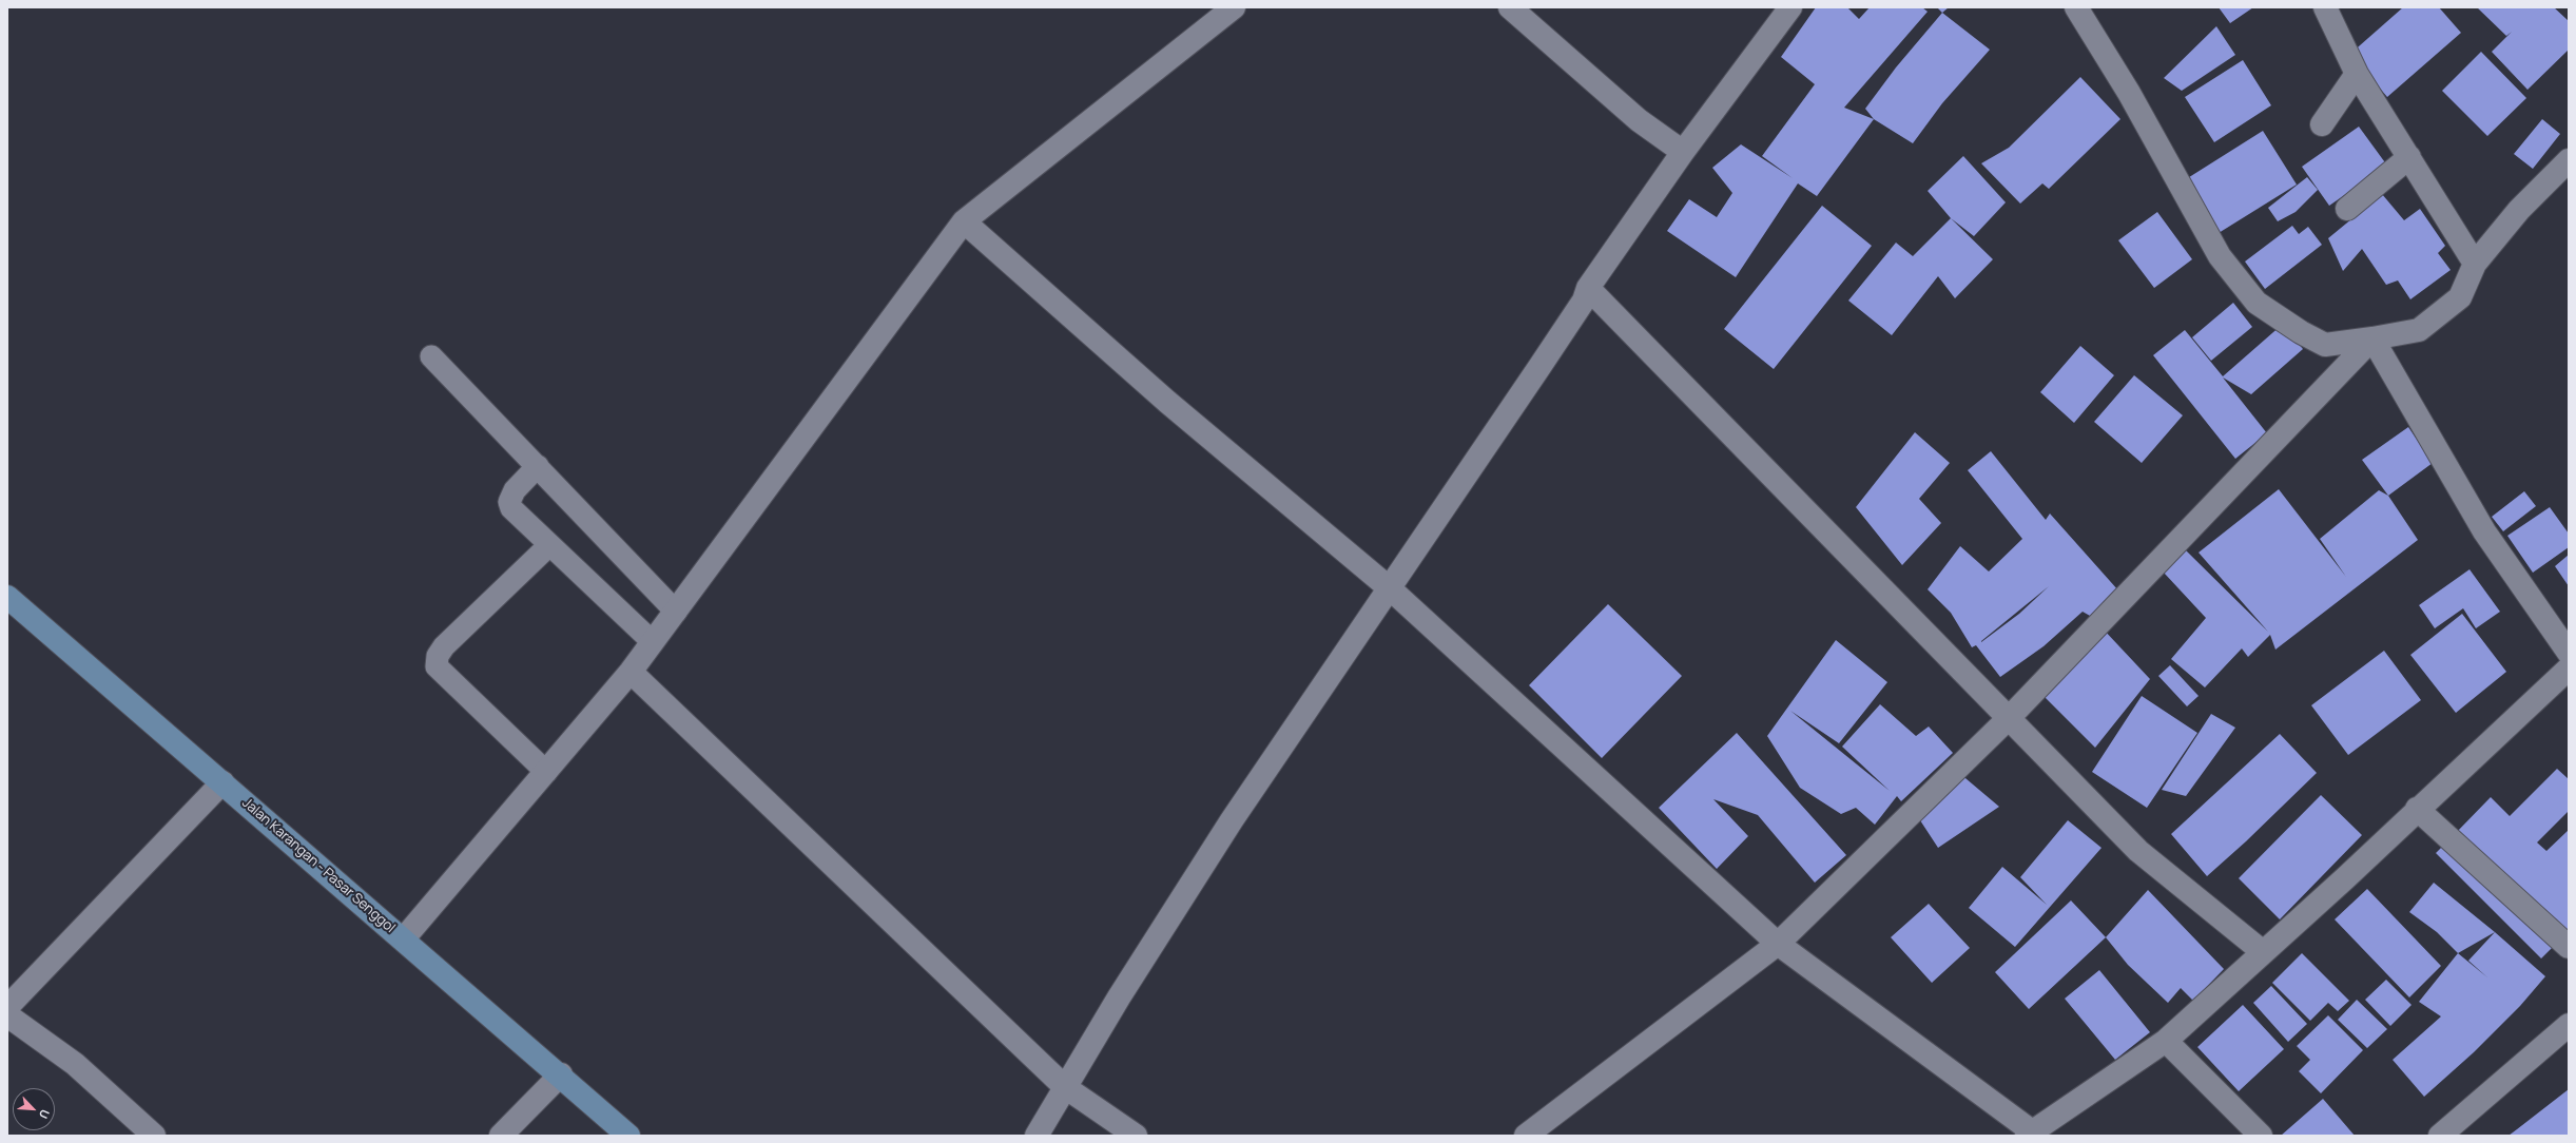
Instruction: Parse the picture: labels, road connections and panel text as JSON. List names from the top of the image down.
{
  "streets": {
    "main road": ["Jalan Karangan - Pasar Senggol"]
  },
  "north": "bottom right"
}
